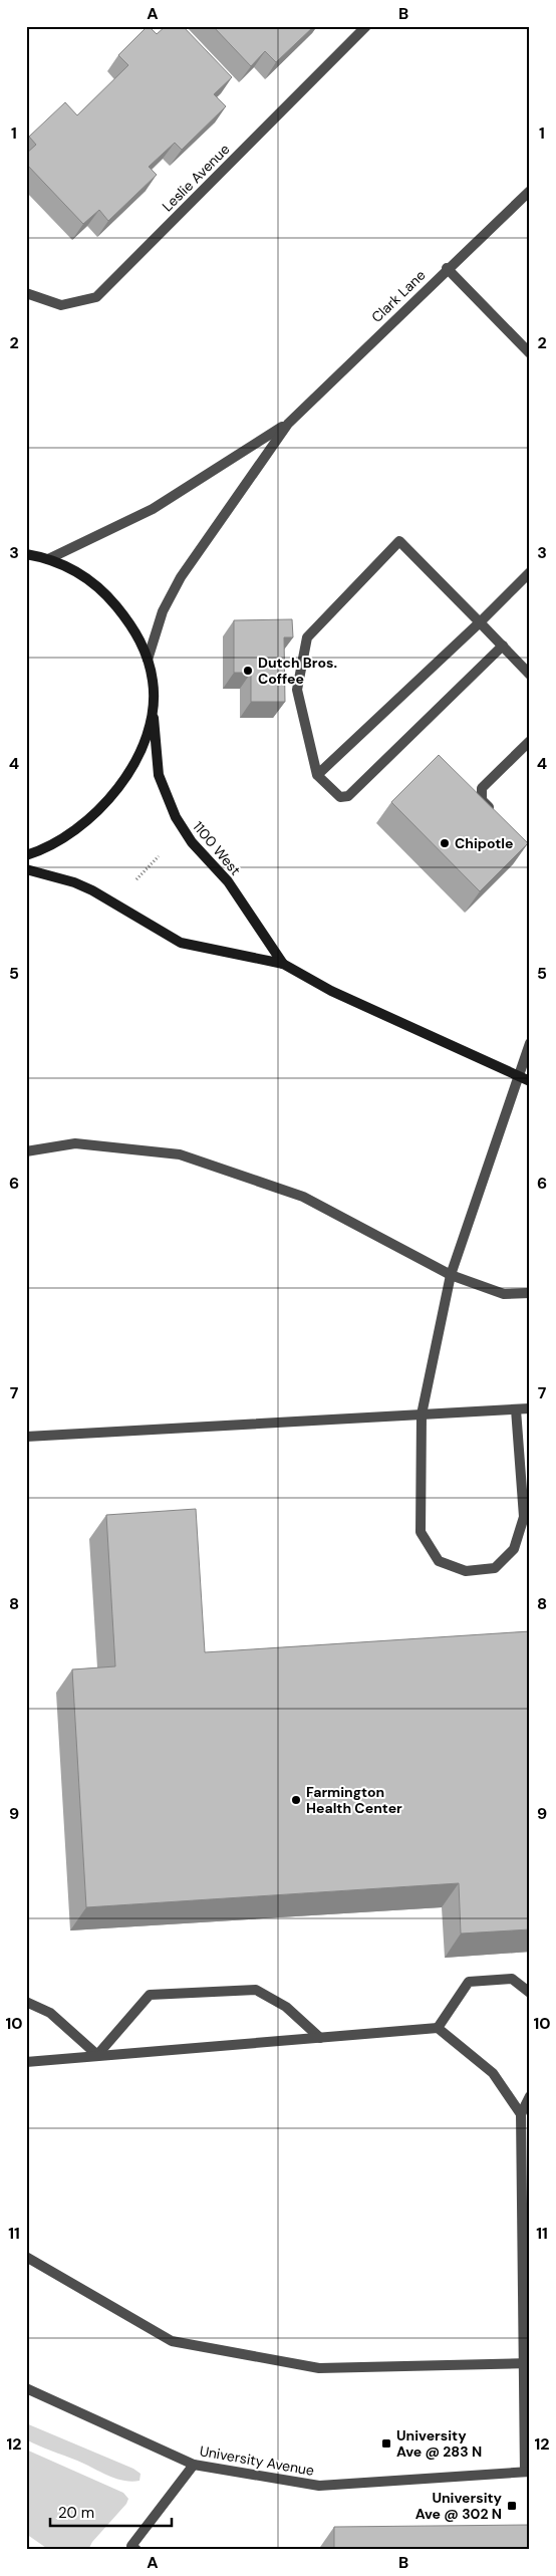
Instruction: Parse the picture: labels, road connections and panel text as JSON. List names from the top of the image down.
{
  "streets": {
    "main road": ["1100 West"],
    "street": ["Leslie Avenue", "Clark Lane", "University Avenue"]
  },
  "crossings": [
    ["Clark Lane", "1100 West"]
  ],
  "places": {
    "other": ["Dutch Bros. Coffee", "Chipotle", "Farmington Health Center"],
    "transit": ["University Ave @ 283 N", "University Ave @ 302 N"]
  },
  "scale_bar": "20 m",
  "grid": {
    "columns": ["A", "B"],
    "rows": [
      "1",
      "2",
      "3",
      "4",
      "5",
      "6",
      "7",
      "8",
      "9",
      "10",
      "11",
      "12"
    ]
  }
}
